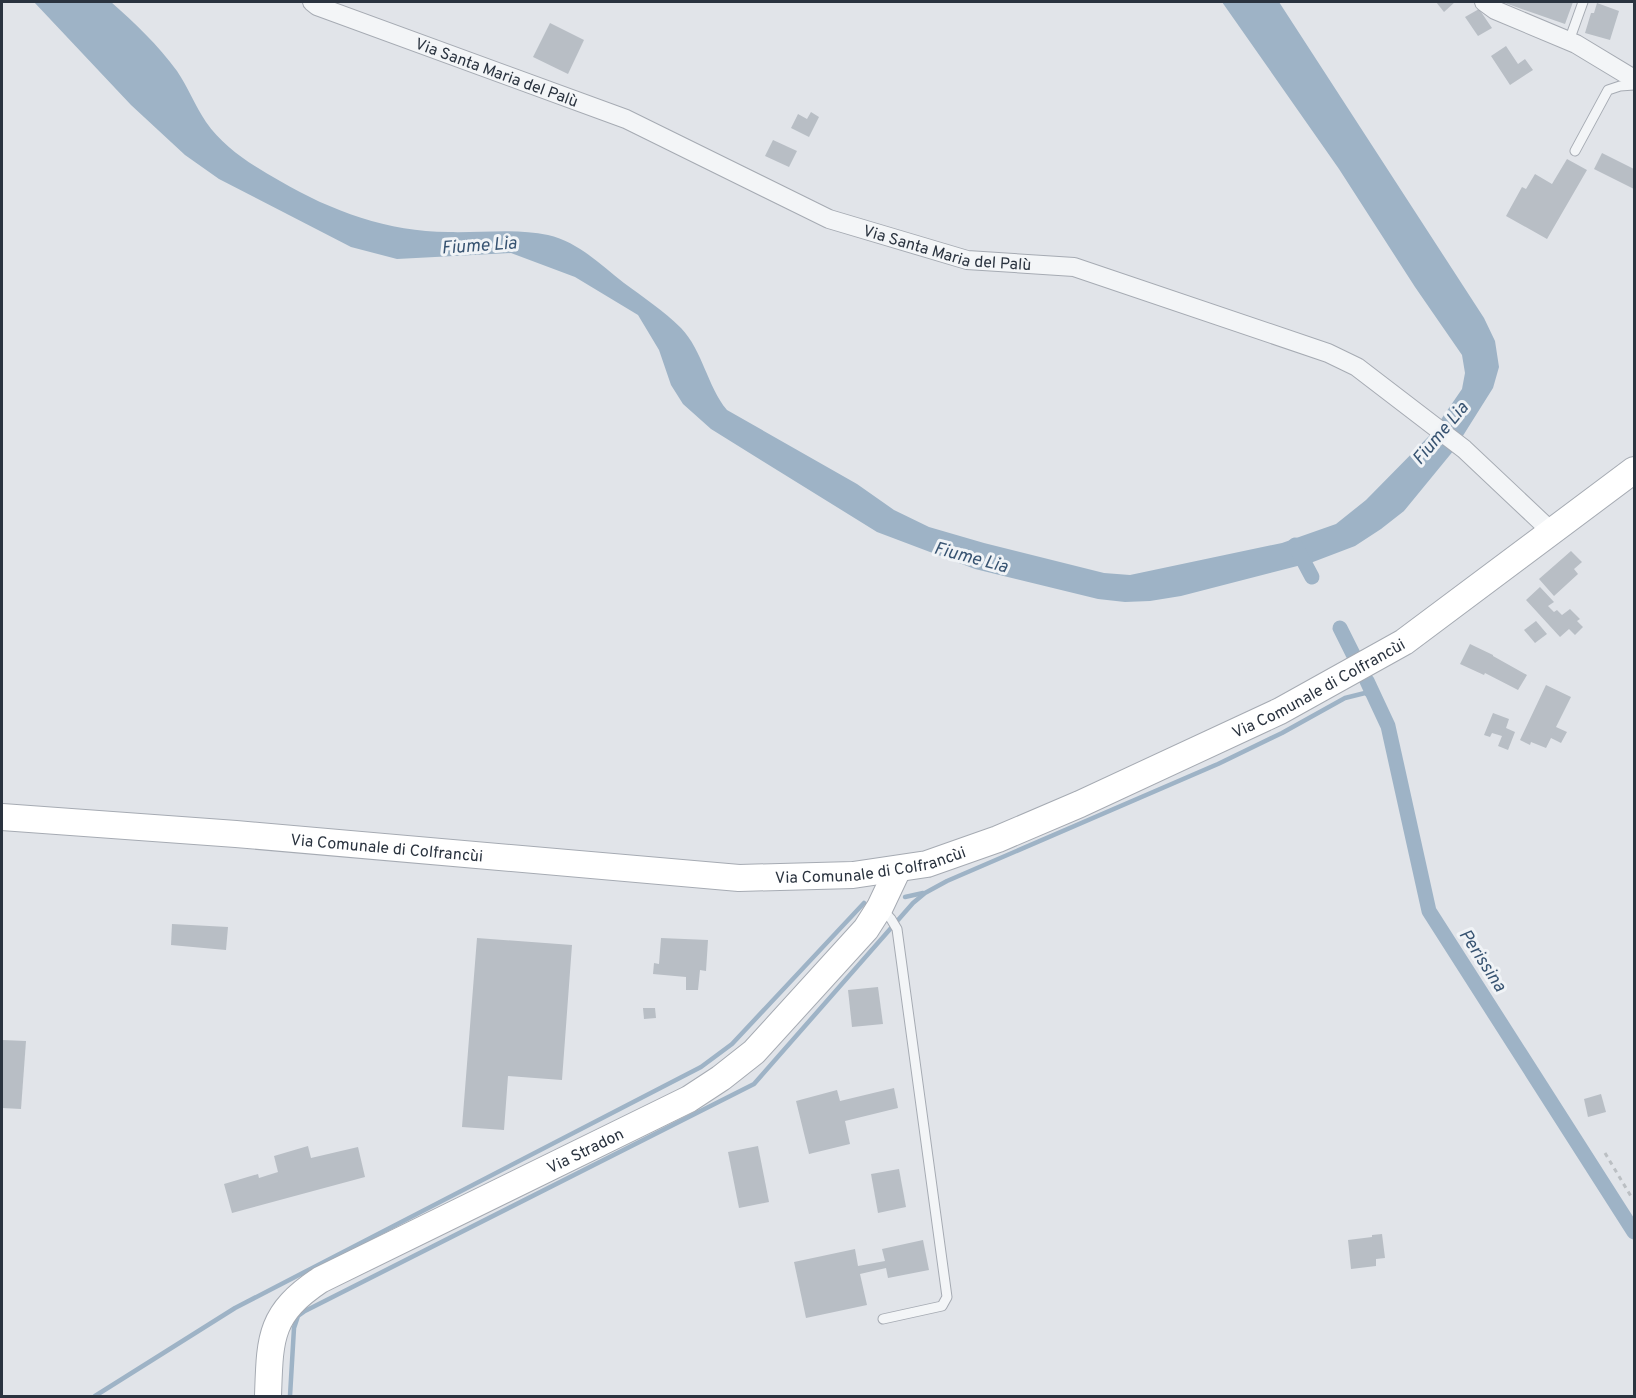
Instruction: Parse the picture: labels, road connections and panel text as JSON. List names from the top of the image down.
{
  "streets": {
    "main road": ["Via Comunale di Colfrancùi", "Via Stradon"],
    "street": ["Via Santa Maria del Palù"]
  },
  "crossings": [
    ["Via Santa Maria del Palù", "Via Comunale di Colfrancùi"],
    ["Via Comunale di Colfrancùi", "Via Stradon"]
  ],
  "water": ["Fiume Lia", "Perissina"]
}
